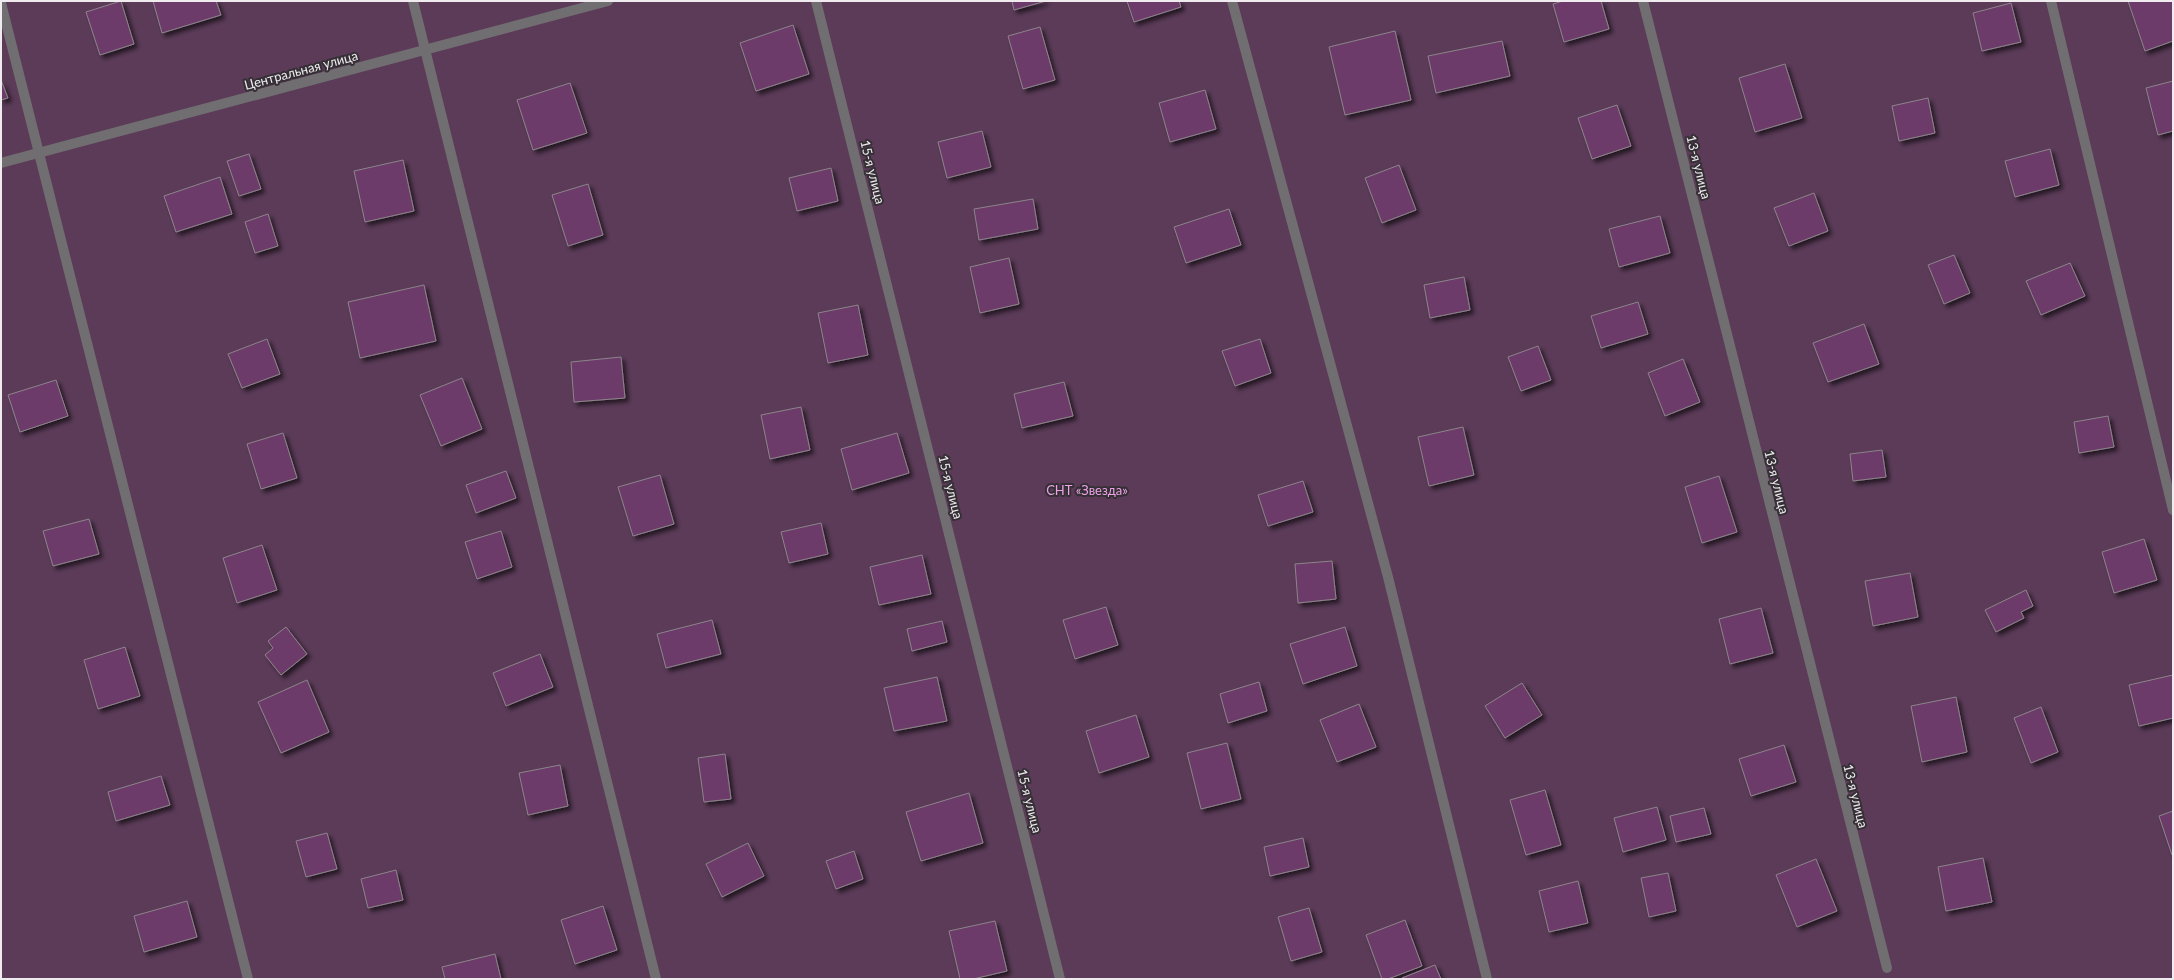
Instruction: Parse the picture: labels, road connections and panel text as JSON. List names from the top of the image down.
{
  "streets": {
    "street": ["Центральная улица", "13-я улица", "15-я улица"]
  },
  "parks": ["СНТ «Звезда»"]
}
